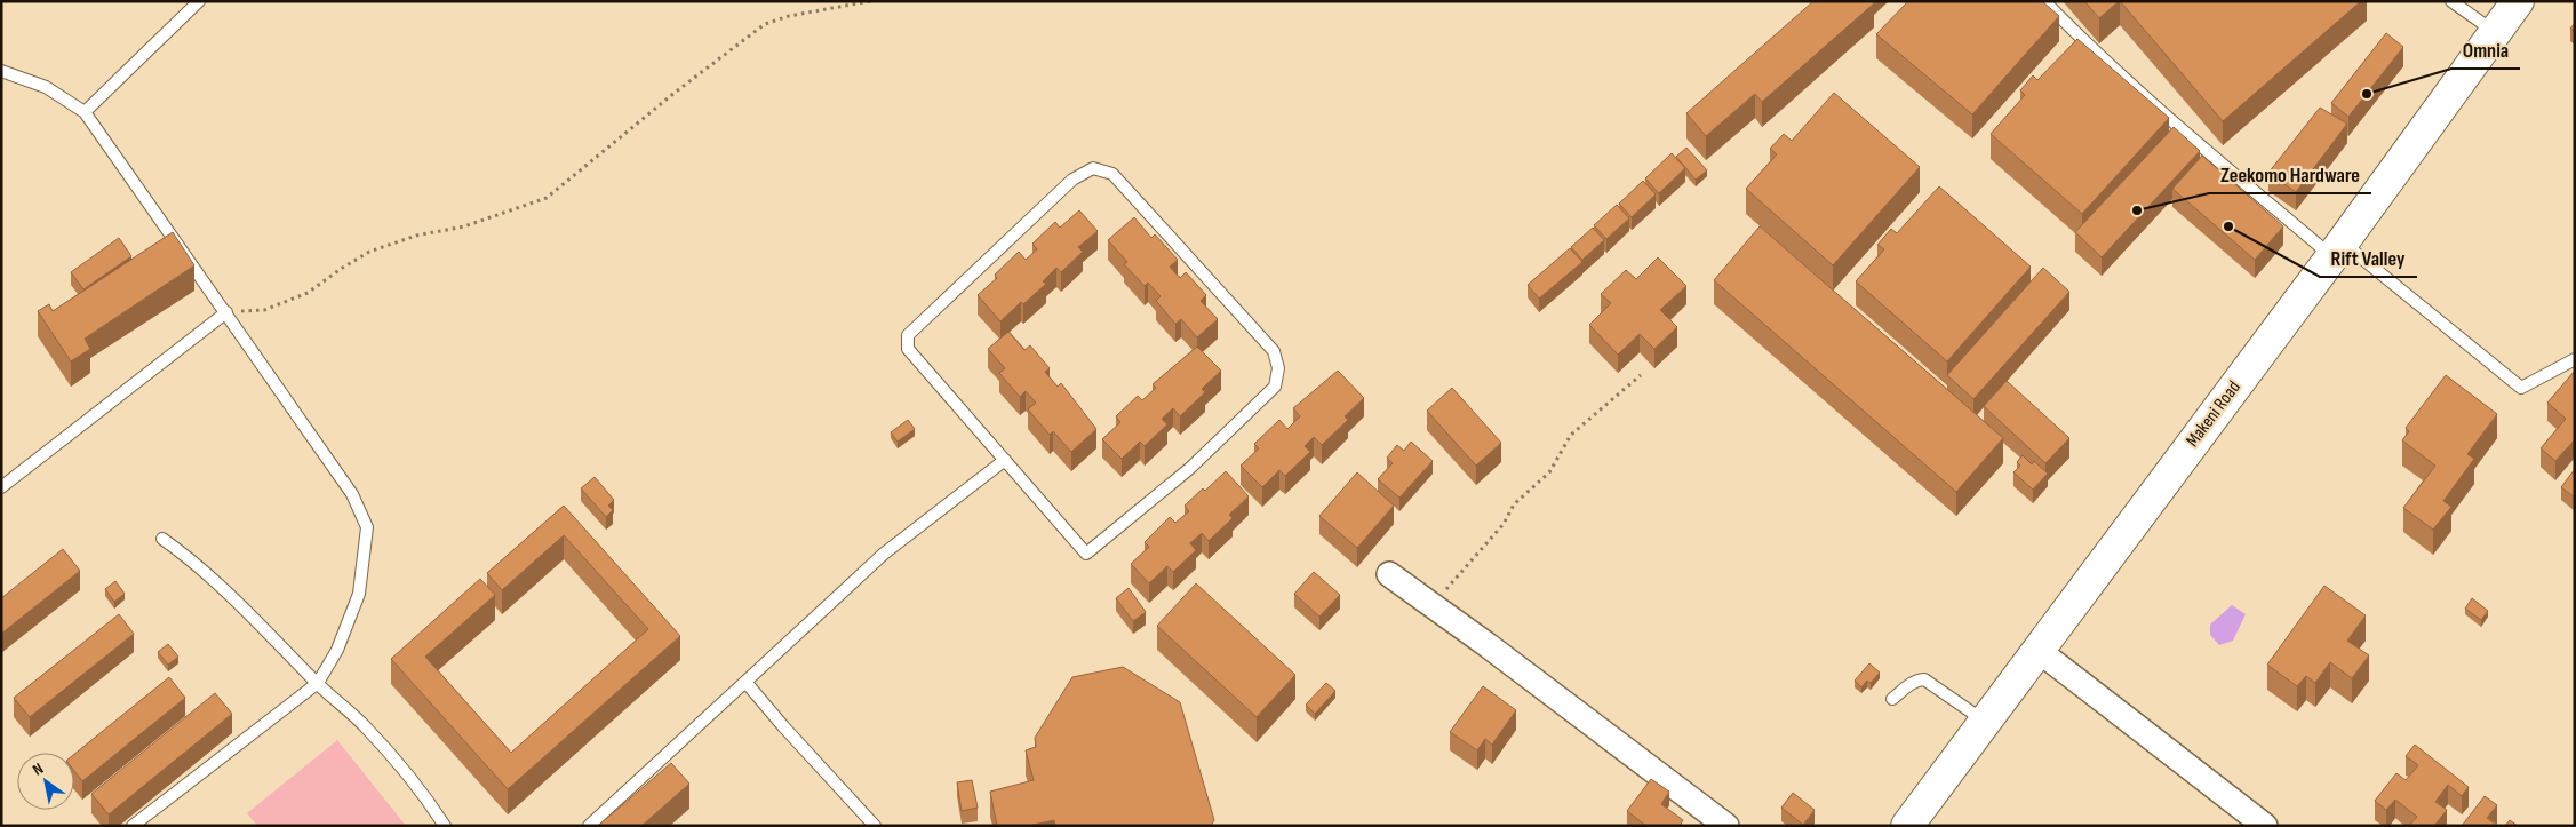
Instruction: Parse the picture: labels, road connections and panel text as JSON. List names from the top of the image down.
{
  "streets": {
    "main road": ["Makeni Road"]
  },
  "places": ["Omnia", "Zeekomo Hardware", "Rift Valley"],
  "north": "top left"
}
